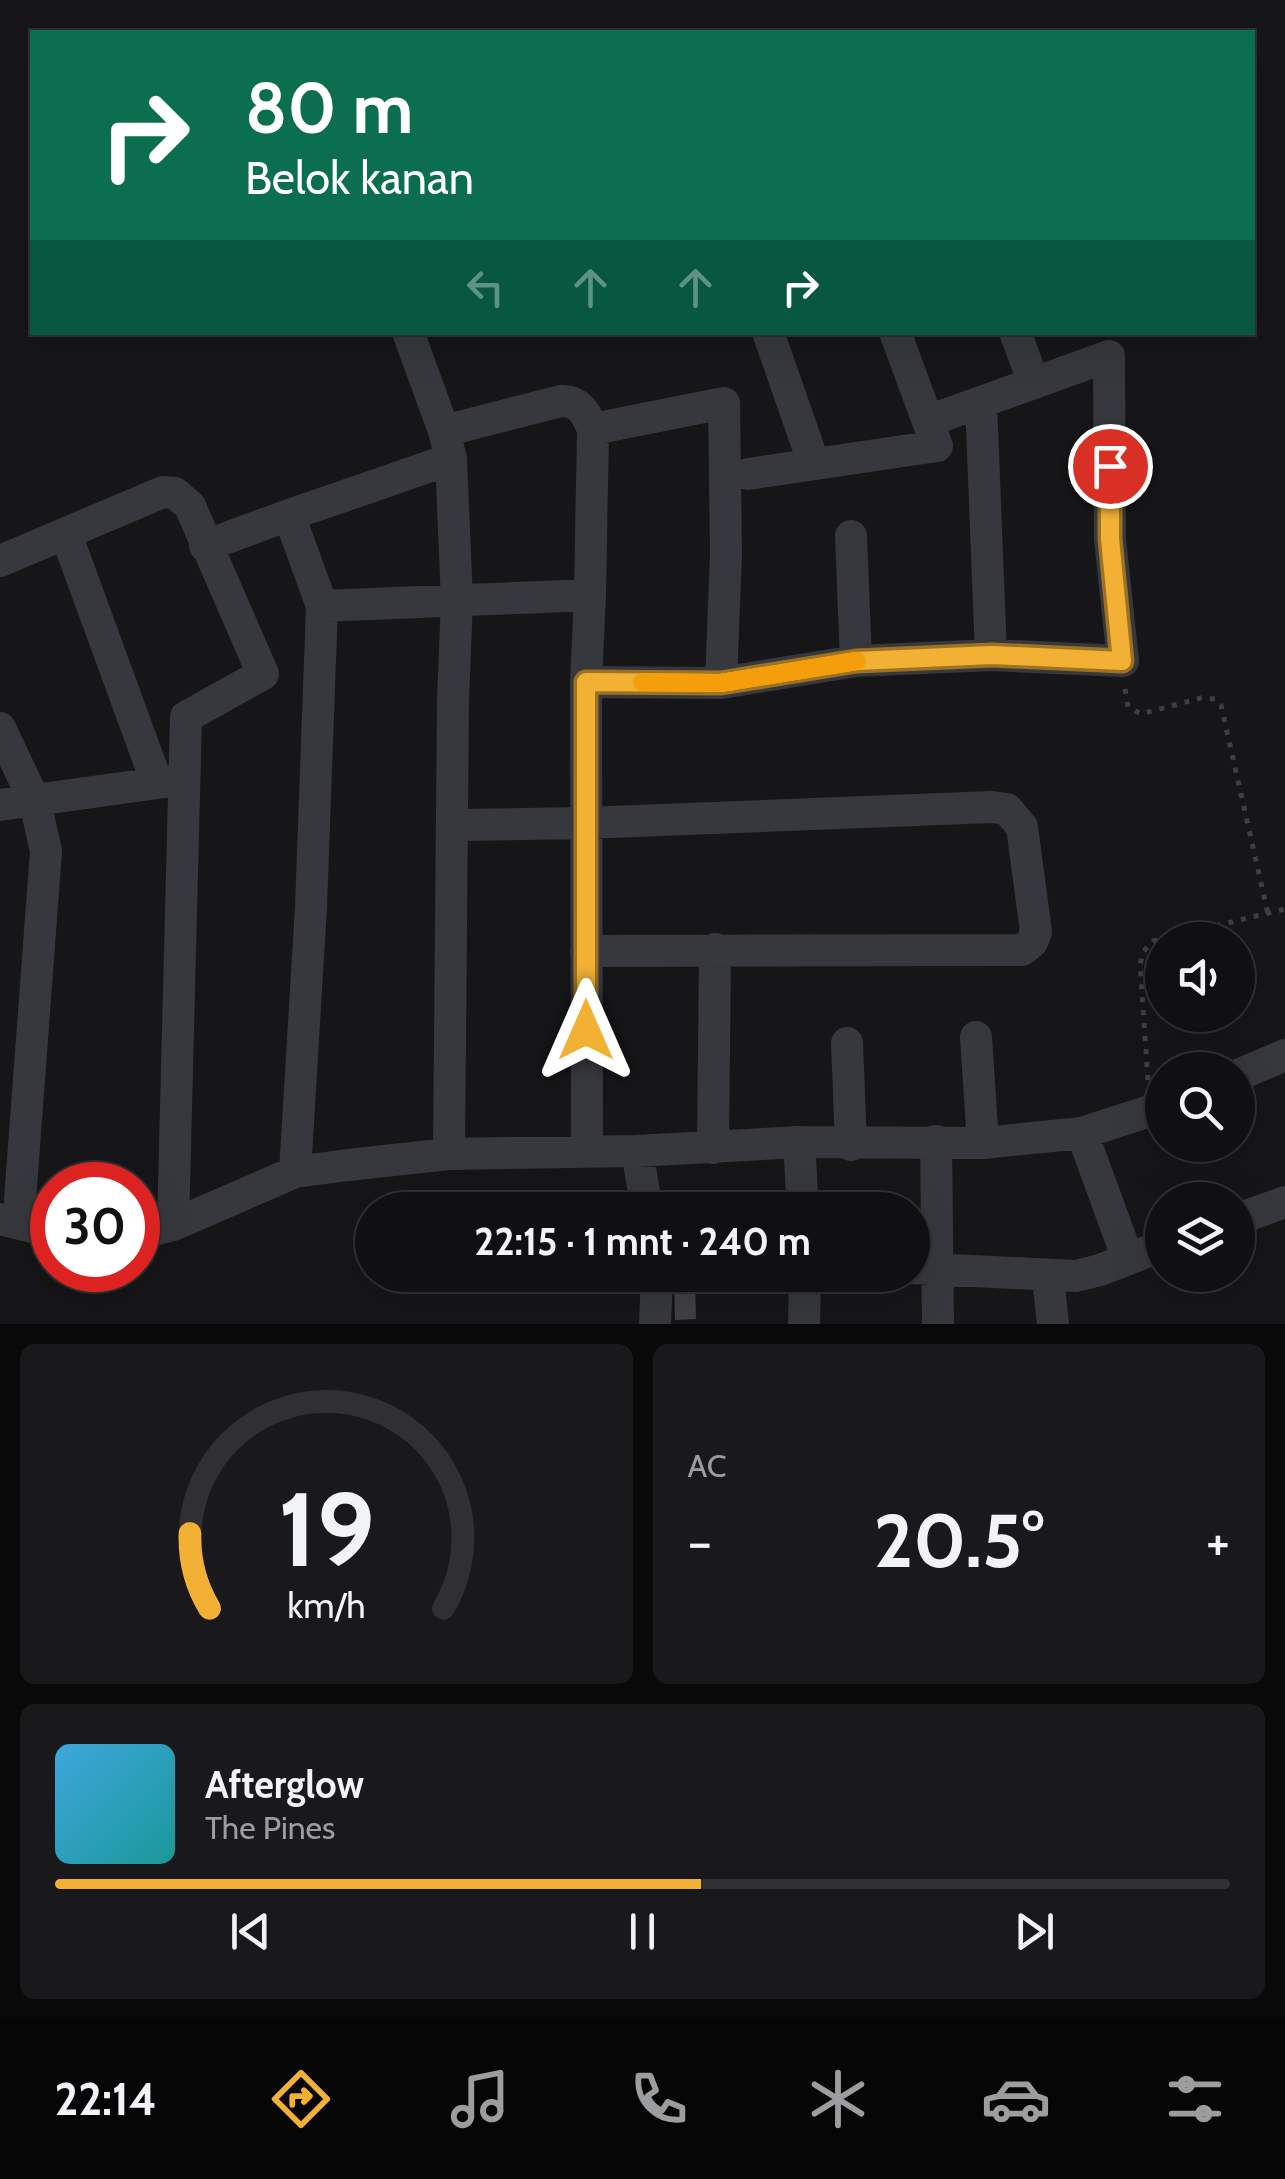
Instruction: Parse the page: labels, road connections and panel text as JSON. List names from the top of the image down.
{
  "page": {
    "turn": ["80 m", "Belok kanan"],
    "limit": "30",
    "trip": "22:15 · 1 mnt · 240 m",
    "tile": "AC",
    "heat": ["−", "20.5°", "+"],
    "song": ["Afterglow", "The Pines"],
    "tabs": "22:14",
    "gauge": ["19", "km/h"]
  }
}
